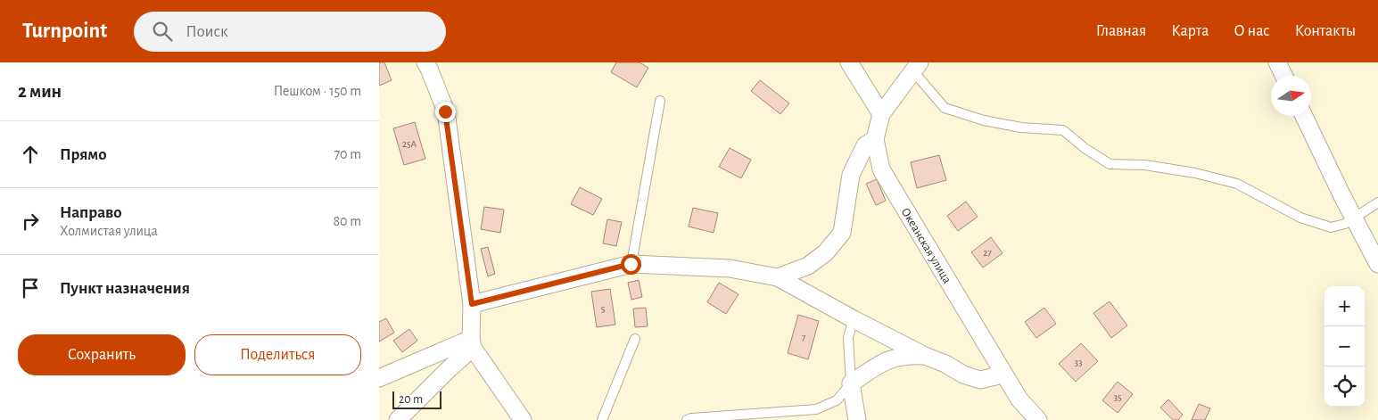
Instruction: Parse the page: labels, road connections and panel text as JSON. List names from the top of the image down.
{
  "streets": {
    "street": ["Океанская улица"]
  },
  "house_numbers": [
    "25А",
    "27",
    "5",
    "7",
    "33",
    "35"
  ],
  "scale_bar": "20 m",
  "north": "right",
  "page": {
    "header": "Turnpoint",
    "search": "Поиск",
    "nav": [
      "Главная",
      "Карта",
      "О нас",
      "Контакты"
    ],
    "heading": ["2 мин", "Пешком · 150 m"],
    "list": [
      ["Прямо", "70 m"],
      ["Направо", "Холмистая улица", "80 m"],
      "Пункт назначения"
    ],
    "map_buttons": ["+", "−"],
    "buttons": ["Сохранить", "Поделиться"],
    "scale": "20 m"
  }
}
